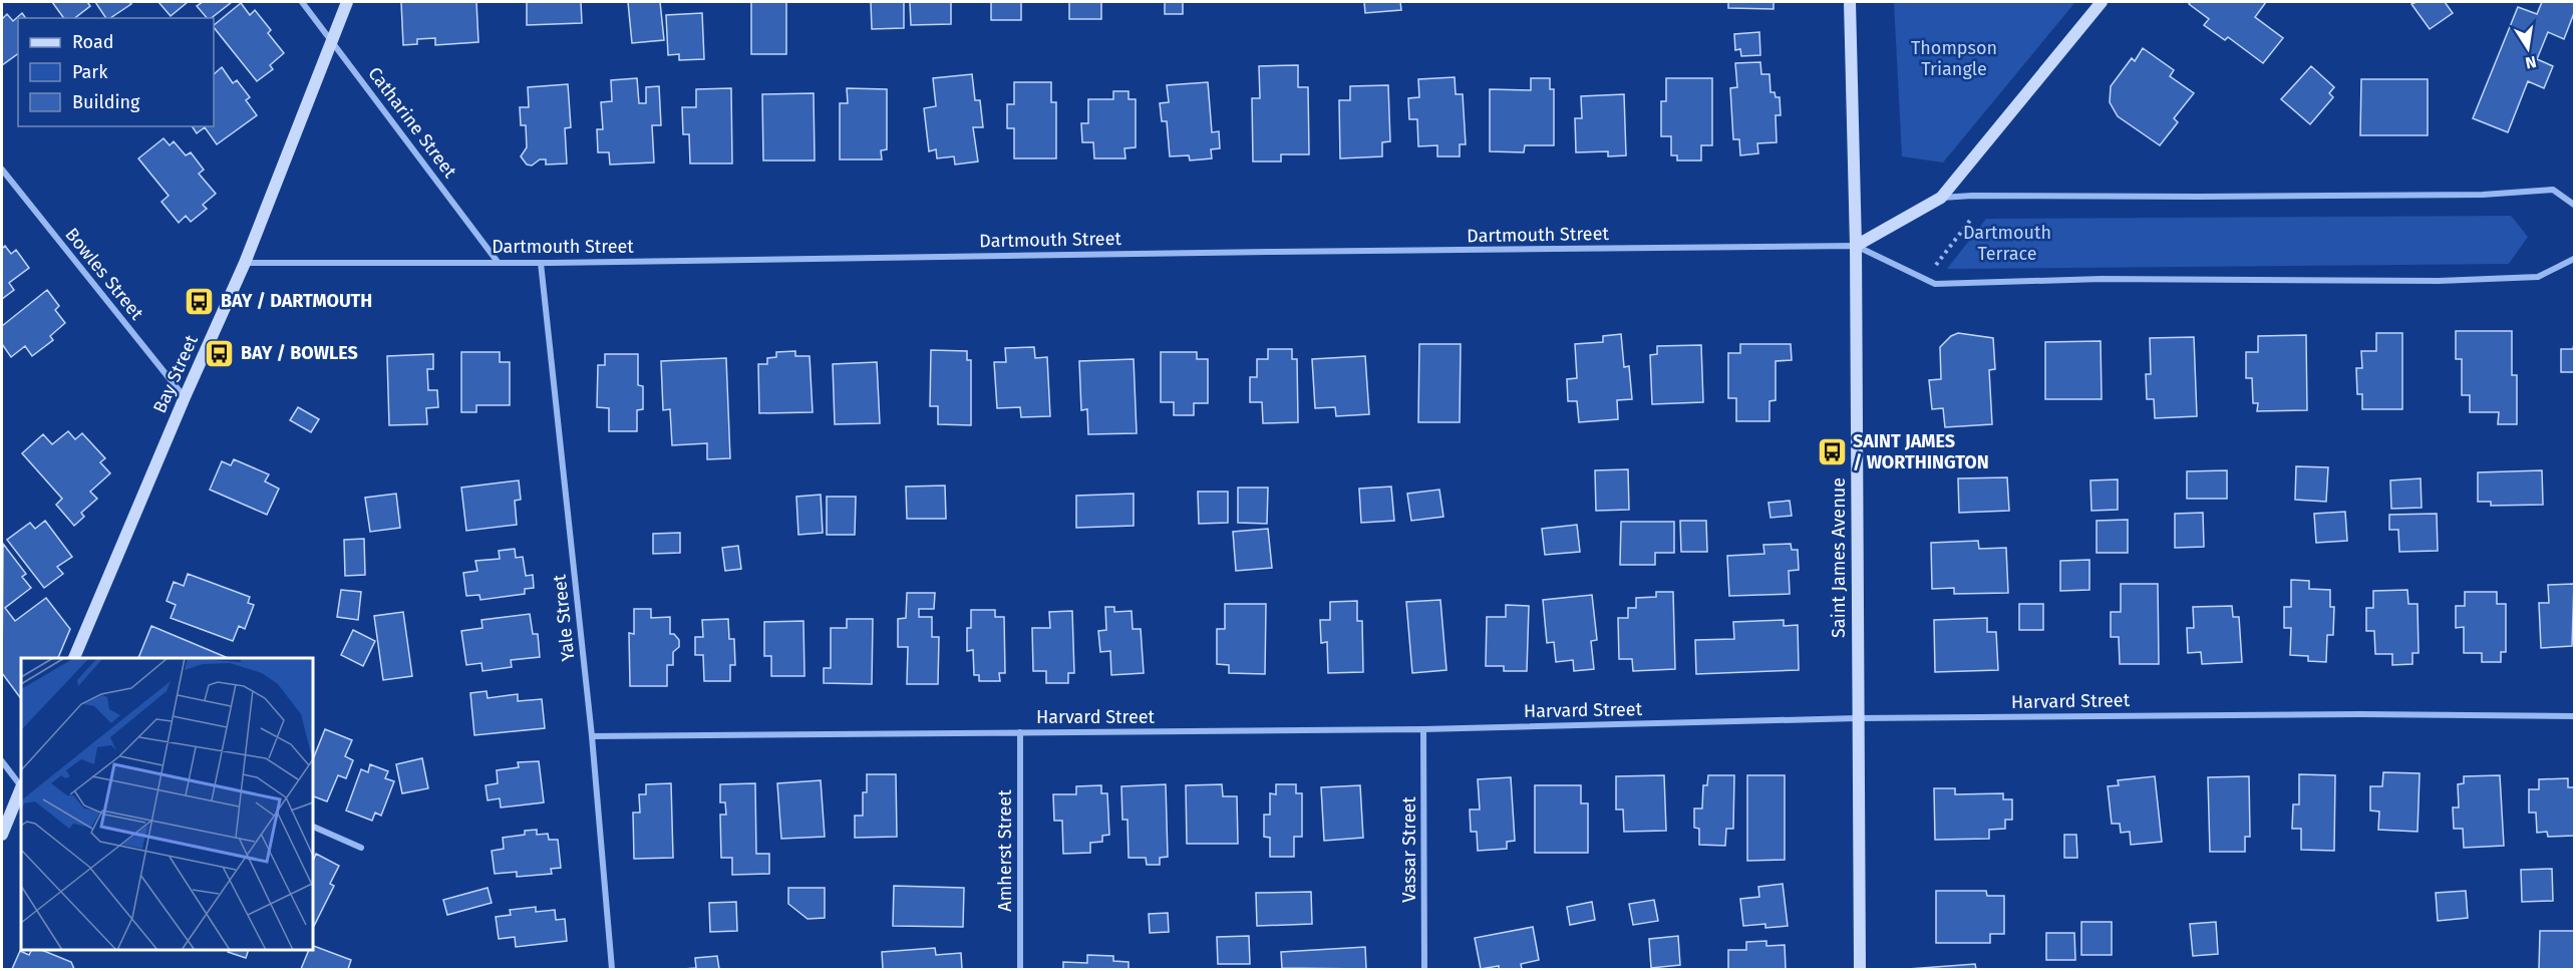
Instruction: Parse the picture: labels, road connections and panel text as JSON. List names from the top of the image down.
{
  "streets": {
    "main road": ["Bay Street", "Saint James Avenue"],
    "street": [
      "Catharine Street",
      "Dartmouth Street",
      "Bowles Street",
      "Yale Street",
      "Harvard Street",
      "Vassar Street",
      "Amherst Street"
    ]
  },
  "crossings": [
    ["Catharine Street", "Dartmouth Street"],
    ["Catharine Street", "Bay Street"],
    ["Dartmouth Street", "Bay Street"],
    ["Dartmouth Street", "Saint James Avenue"],
    ["Dartmouth Street", "Yale Street"],
    ["Bowles Street", "Bay Street"],
    ["Saint James Avenue", "Harvard Street"],
    ["Yale Street", "Harvard Street"],
    ["Harvard Street", "Vassar Street"],
    ["Harvard Street", "Amherst Street"]
  ],
  "parks": ["Thompson Triangle", "Dartmouth Terrace"],
  "places": {
    "bus stop": ["BAY / DARTMOUTH", "BAY / BOWLES", "SAINT JAMES / WORTHINGTON"]
  },
  "legend": ["Road", "Park", "Building"],
  "north": "bottom"
}
